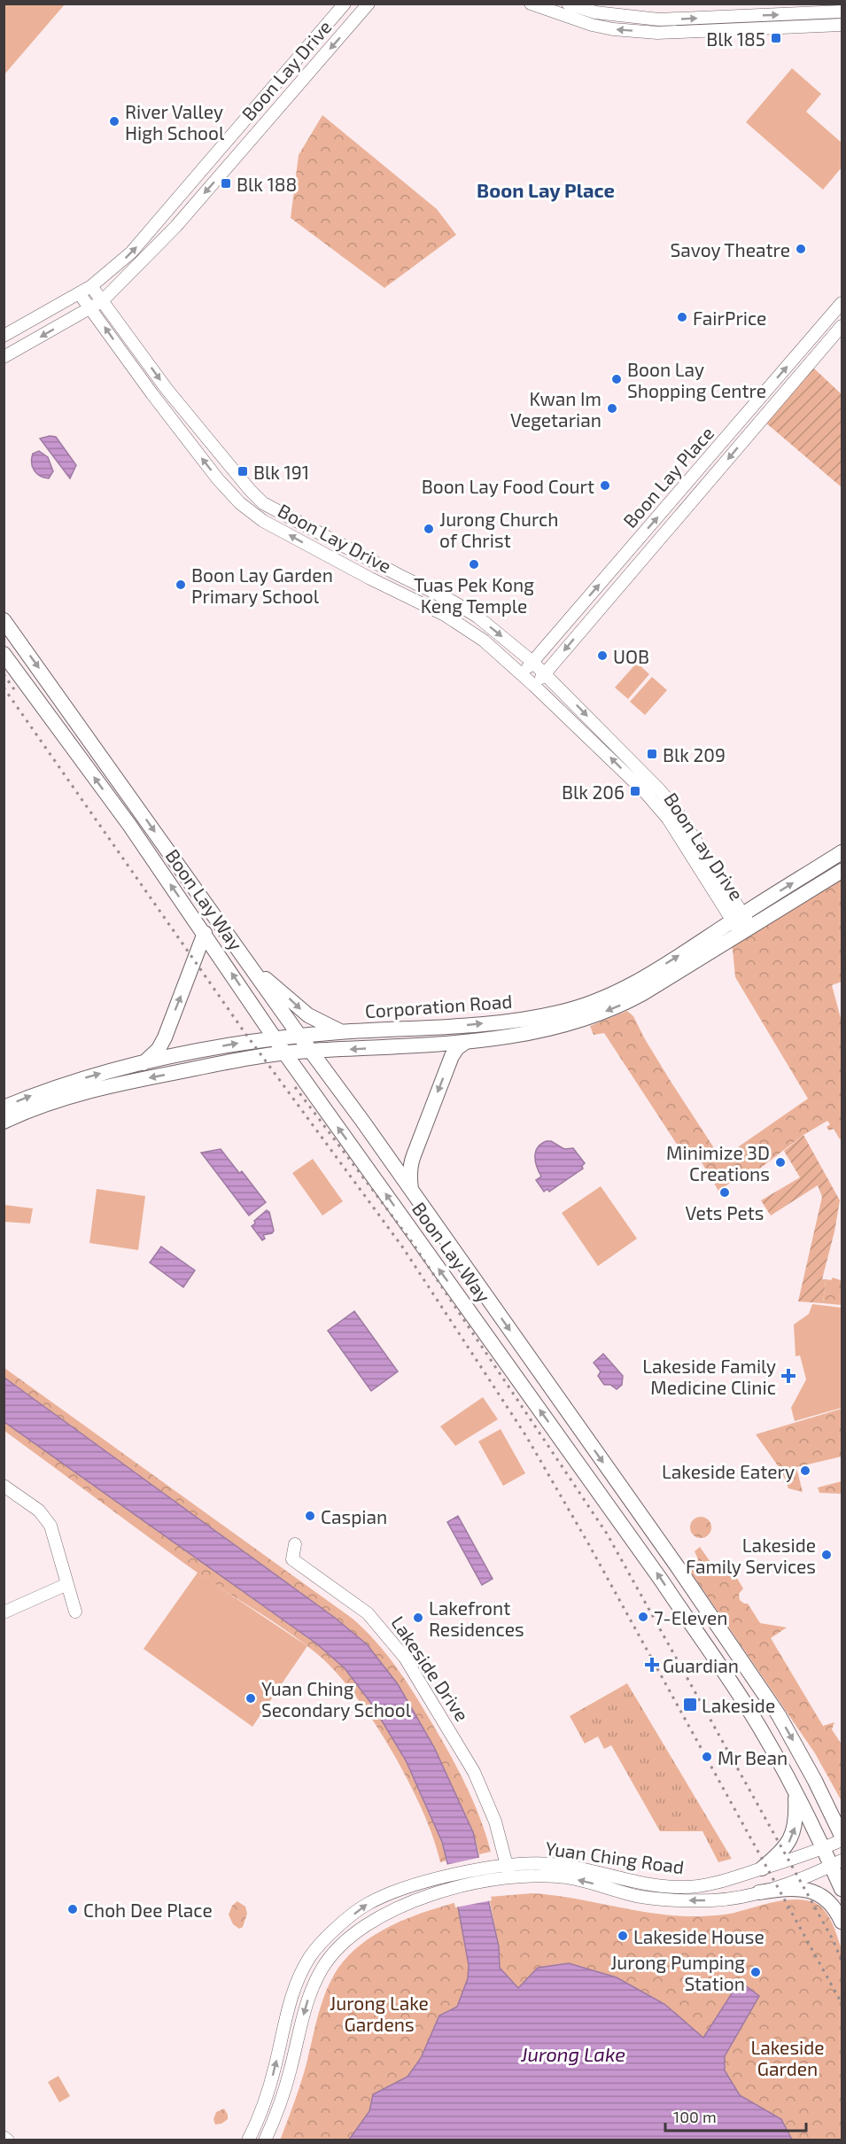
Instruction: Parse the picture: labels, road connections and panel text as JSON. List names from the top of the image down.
{
  "streets": {
    "main road": ["Boon Lay Way", "Corporation Road"],
    "street": [
      "Boon Lay Drive",
      "Boon Lay Place",
      "Lakeside Drive",
      "Yuan Ching Road"
    ]
  },
  "crossings": [
    ["Boon Lay Drive", "Boon Lay Place"],
    ["Boon Lay Drive", "Corporation Road"],
    ["Boon Lay Way", "Corporation Road"],
    ["Boon Lay Way", "Yuan Ching Road"],
    ["Lakeside Drive", "Yuan Ching Road"]
  ],
  "districts": ["Boon Lay Place"],
  "water": ["Jurong Lake"],
  "parks": ["Jurong Lake Gardens", "Lakeside Garden"],
  "places": {
    "transit": [
      "Blk 185",
      "Blk 188",
      "Blk 191",
      "Blk 209",
      "Blk 206",
      "Lakeside"
    ],
    "other": [
      "River Valley High School",
      "Savoy Theatre",
      "FairPrice",
      "Boon Lay Shopping Centre",
      "Kwan Im Vegetarian",
      "Boon Lay Food Court",
      "Jurong Church of Christ",
      "Tuas Pek Kong Keng Temple",
      "Boon Lay Garden Primary School",
      "UOB",
      "Minimize 3D Creations",
      "Vets Pets",
      "Lakeside Eatery",
      "Caspian",
      "Lakeside Family Services",
      "7-Eleven",
      "Lakefront Residences",
      "Yuan Ching Secondary School",
      "Mr Bean",
      "Choh Dee Place",
      "Lakeside House",
      "Jurong Pumping Station"
    ],
    "health": ["Lakeside Family Medicine Clinic", "Guardian"]
  },
  "scale_bar": "100 m"
}
